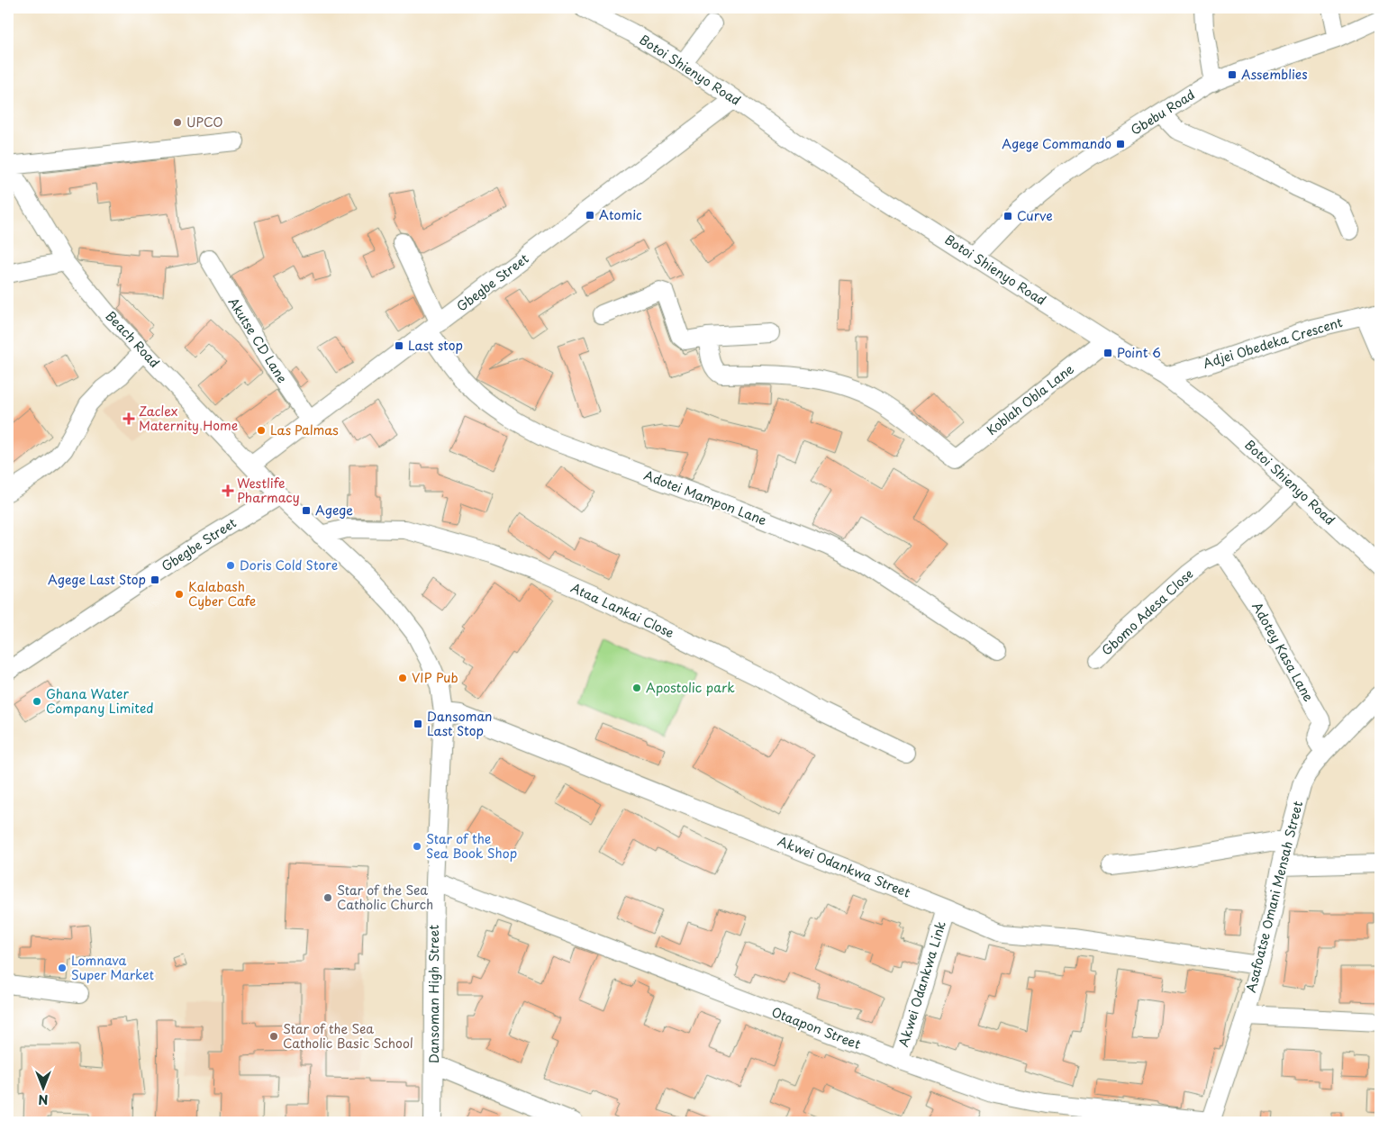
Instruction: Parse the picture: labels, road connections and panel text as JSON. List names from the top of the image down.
{
  "streets": {
    "street": [
      "Botoi Shienyo Road",
      "Gbebu Road",
      "Gbegbe Street",
      "Beach Road",
      "Akutse CD Lane",
      "Adjei Obedeka Crescent",
      "Koblah Obla Lane",
      "Adotei Mampon Lane",
      "Ataa Lankai Close",
      "Gbomo Adesa Close",
      "Adotey Kasa Lane",
      "Akwei Odankwa Street",
      "Asafoatse Omani Mensah Street",
      "Akwei Odankwa Link",
      "Dansoman High Street",
      "Otaapon Street"
    ]
  },
  "crossings": [
    ["Botoi Shienyo Road", "Gbebu Road"],
    ["Botoi Shienyo Road", "Gbegbe Street"],
    ["Botoi Shienyo Road", "Adjei Obedeka Crescent"],
    ["Botoi Shienyo Road", "Koblah Obla Lane"],
    ["Botoi Shienyo Road", "Gbomo Adesa Close"],
    ["Gbegbe Street", "Beach Road"],
    ["Gbegbe Street", "Akutse CD Lane"],
    ["Gbegbe Street", "Adotei Mampon Lane"],
    ["Gbegbe Street", "Dansoman High Street"],
    ["Beach Road", "Dansoman High Street"],
    ["Ataa Lankai Close", "Dansoman High Street"],
    ["Gbomo Adesa Close", "Adotey Kasa Lane"],
    ["Adotey Kasa Lane", "Asafoatse Omani Mensah Street"],
    ["Akwei Odankwa Street", "Asafoatse Omani Mensah Street"],
    ["Akwei Odankwa Street", "Akwei Odankwa Link"],
    ["Akwei Odankwa Street", "Dansoman High Street"],
    ["Asafoatse Omani Mensah Street", "Otaapon Street"],
    ["Akwei Odankwa Link", "Otaapon Street"],
    ["Dansoman High Street", "Otaapon Street"]
  ],
  "places": {
    "transit": [
      "Assemblies",
      "Agege Commando",
      "Atomic",
      "Curve",
      "Last stop",
      "Point 6",
      "Agege",
      "Agege Last Stop",
      "Dansoman Last Stop"
    ],
    "other": [
      "UPCO",
      "Las Palmas",
      "Doris Cold Store",
      "Kalabash Cyber Cafe",
      "VIP Pub",
      "Apostolic park",
      "Ghana Water Company Limited",
      "Star of the Sea Book Shop",
      "Star of the Sea Catholic Church",
      "Lomnava Super Market",
      "Star of the Sea Catholic Basic School"
    ],
    "health": ["Zaclex Maternity Home", "Westlife Pharmacy"]
  },
  "north": "bottom"
}
